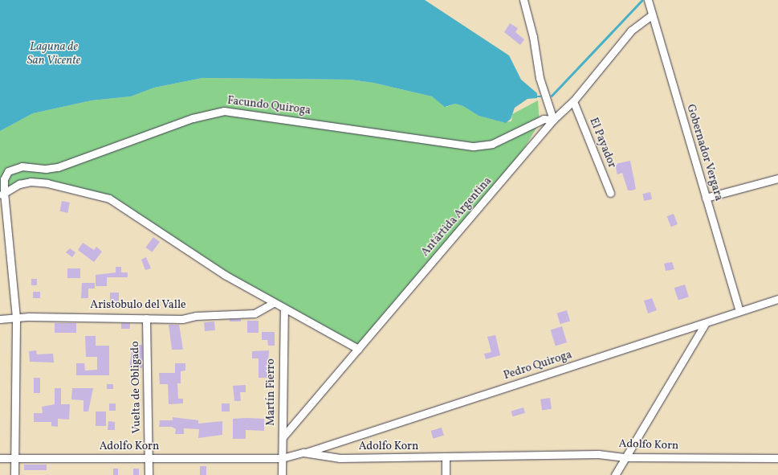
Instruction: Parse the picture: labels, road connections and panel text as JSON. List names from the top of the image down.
{
  "streets": {
    "street": [
      "Facundo Quiroga",
      "El Payador",
      "Gobernador Vergara",
      "Antártida Argentina",
      "Aristobulo del Valle",
      "Pedro Quiroga",
      "Vuelta de Obligado",
      "Martín Fierro",
      "Adolfo Korn"
    ]
  },
  "crossings": [
    ["Facundo Quiroga", "Antártida Argentina"],
    ["El Payador", "Antártida Argentina"],
    ["Gobernador Vergara", "Antártida Argentina"],
    ["Gobernador Vergara", "Pedro Quiroga"],
    ["Antártida Argentina", "Martín Fierro"],
    ["Aristobulo del Valle", "Vuelta de Obligado"],
    ["Pedro Quiroga", "Adolfo Korn"],
    ["Vuelta de Obligado", "Adolfo Korn"],
    ["Martín Fierro", "Adolfo Korn"]
  ],
  "water": ["Laguna de San Vicente"]
}
